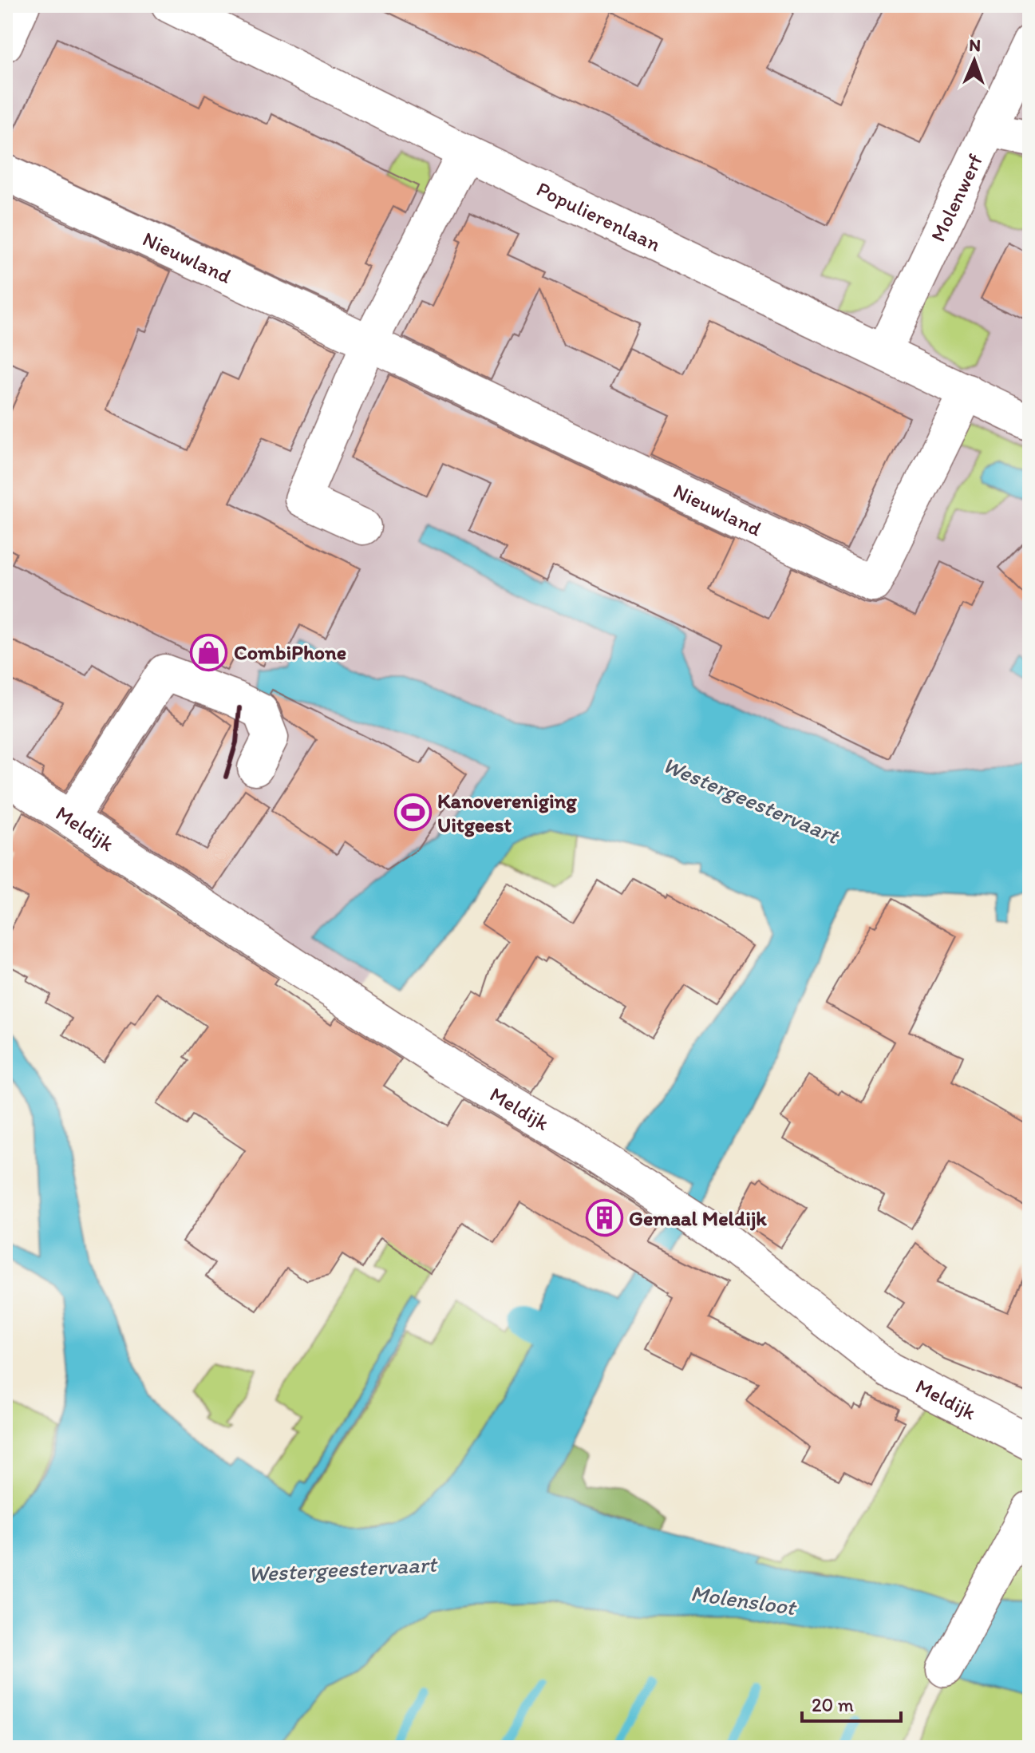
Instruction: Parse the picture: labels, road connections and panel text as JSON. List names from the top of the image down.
{
  "streets": {
    "street": [
      "Molenwerf",
      "Populierenlaan",
      "Nieuwland",
      "Meldijk"
    ]
  },
  "crossings": [
    ["Molenwerf", "Populierenlaan"],
    ["Populierenlaan", "Nieuwland"]
  ],
  "water": ["Westergeestervaart", "Molensloot"],
  "places": {
    "shop": ["CombiPhone"],
    "sports": ["Kanovereniging Uitgeest"],
    "building": ["Gemaal Meldijk"]
  },
  "scale_bar": "20 m",
  "north": "top"
}
